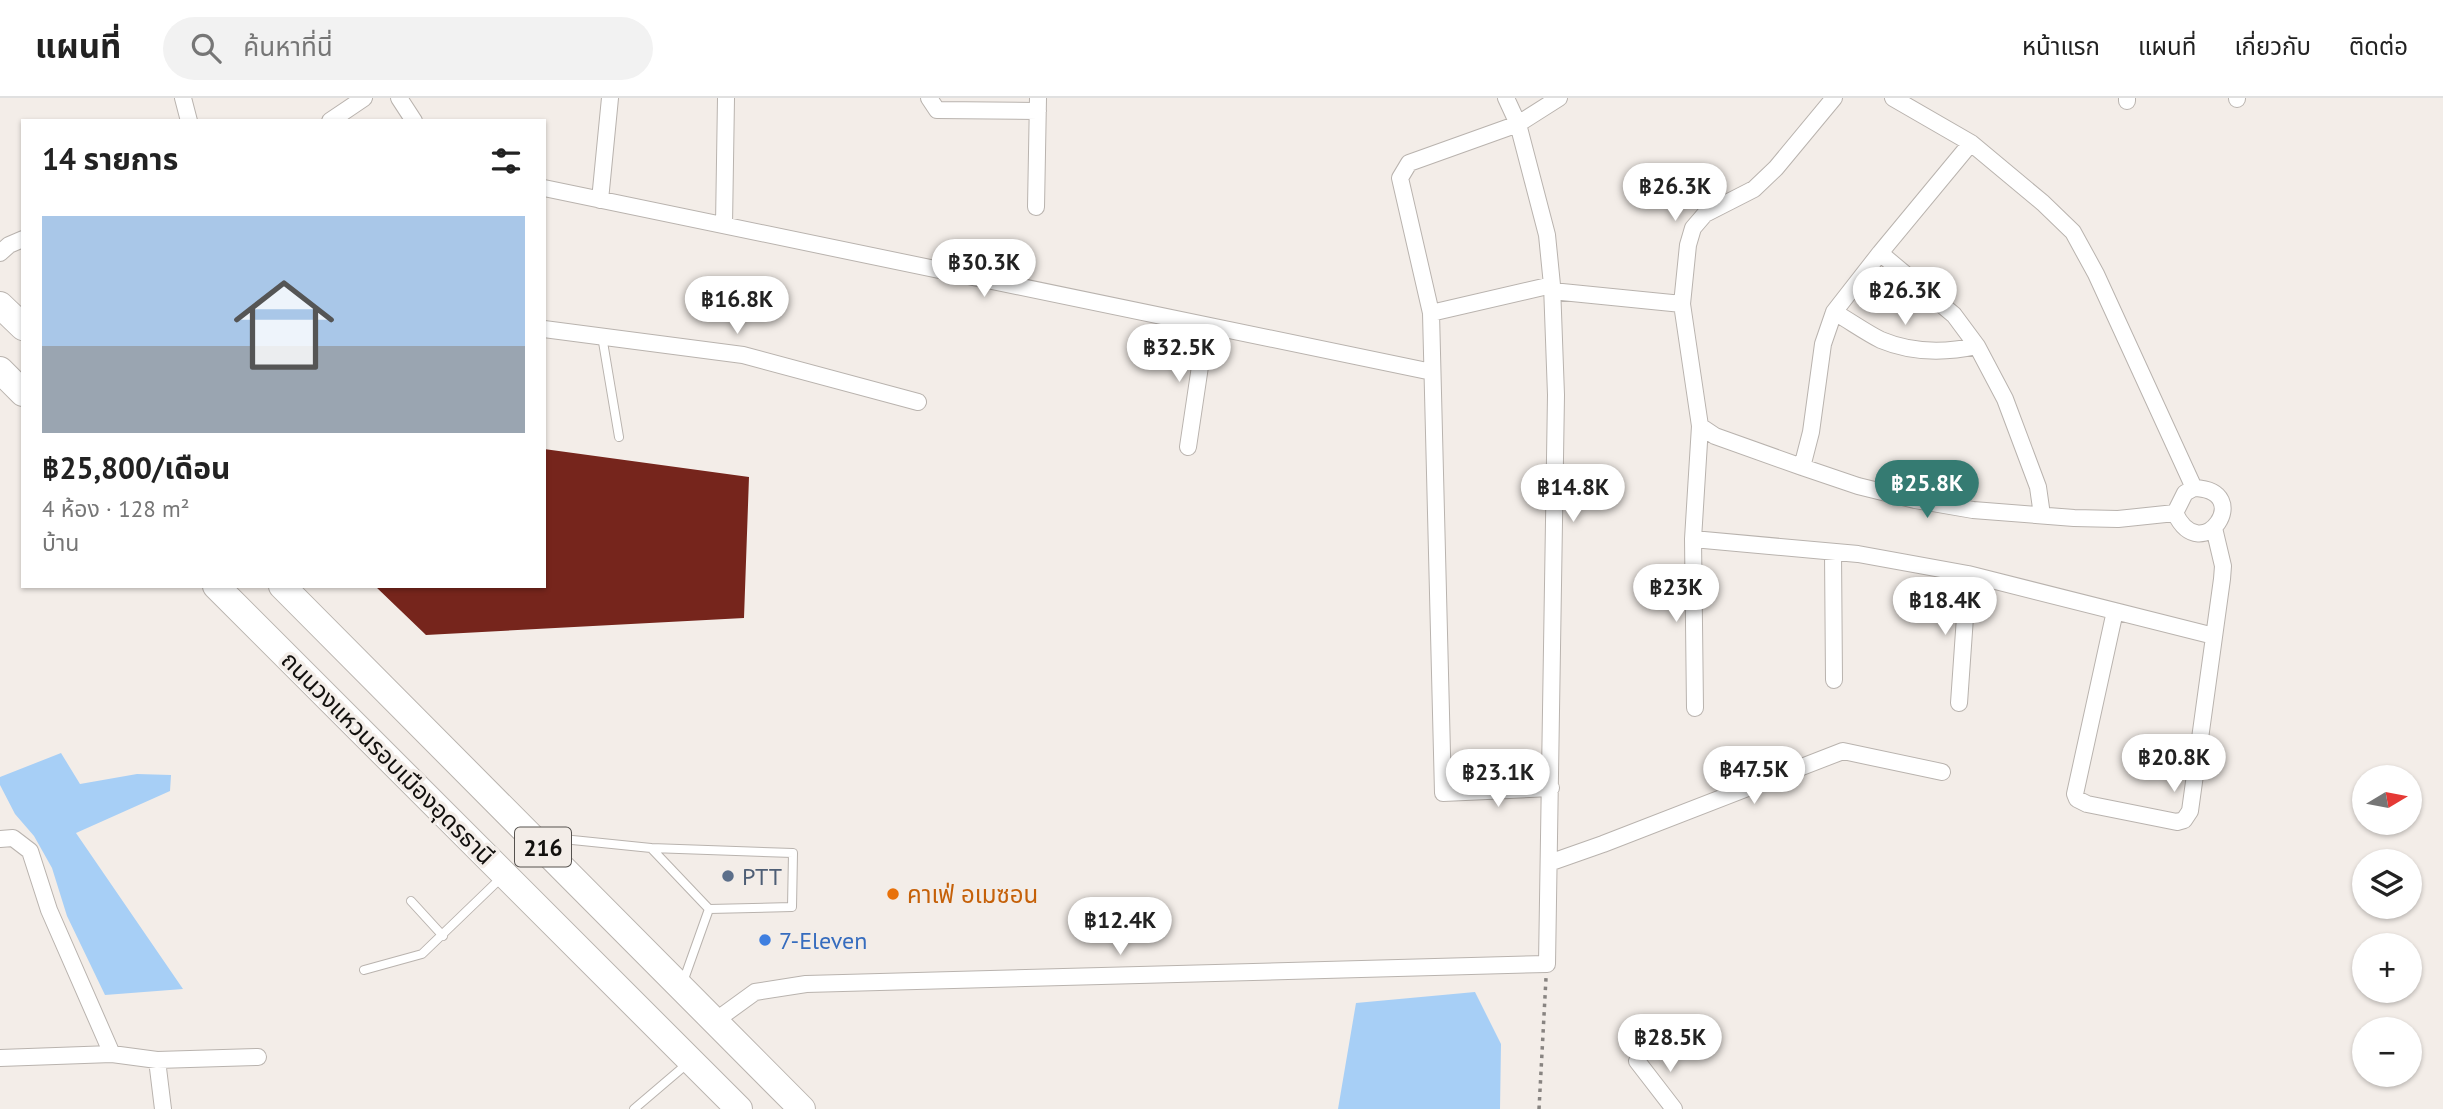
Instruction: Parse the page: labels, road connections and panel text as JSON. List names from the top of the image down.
{
  "streets": {
    "main road": ["ถนนวงแหวนรอบเมืองอุดรธานี", "216"]
  },
  "places": ["PTT", "คาเฟ่ อเมซอน", "7-Eleven"],
  "north": "right",
  "page": {
    "header": "แผนที่",
    "search": "ค้นหาที่นี่",
    "nav": [
      "หน้าแรก",
      "แผนที่",
      "เกี่ยวกับ",
      "ติดต่อ"
    ],
    "heading": "14 รายการ",
    "price": [
      "฿26.3K",
      "฿30.3K",
      "฿26.3K",
      "฿16.8K",
      "฿32.5K",
      "฿25.8K",
      "฿14.8K",
      "฿23K",
      "฿18.4K",
      "฿20.8K",
      "฿47.5K",
      "฿23.1K",
      "฿12.4K",
      "฿28.5K"
    ],
    "list": [
      {
        "name": "฿25,800/เดือน",
        "note": "4 ห้อง · 128 m² · บ้าน"
      }
    ],
    "map_buttons": ["+", "−"]
  }
}
